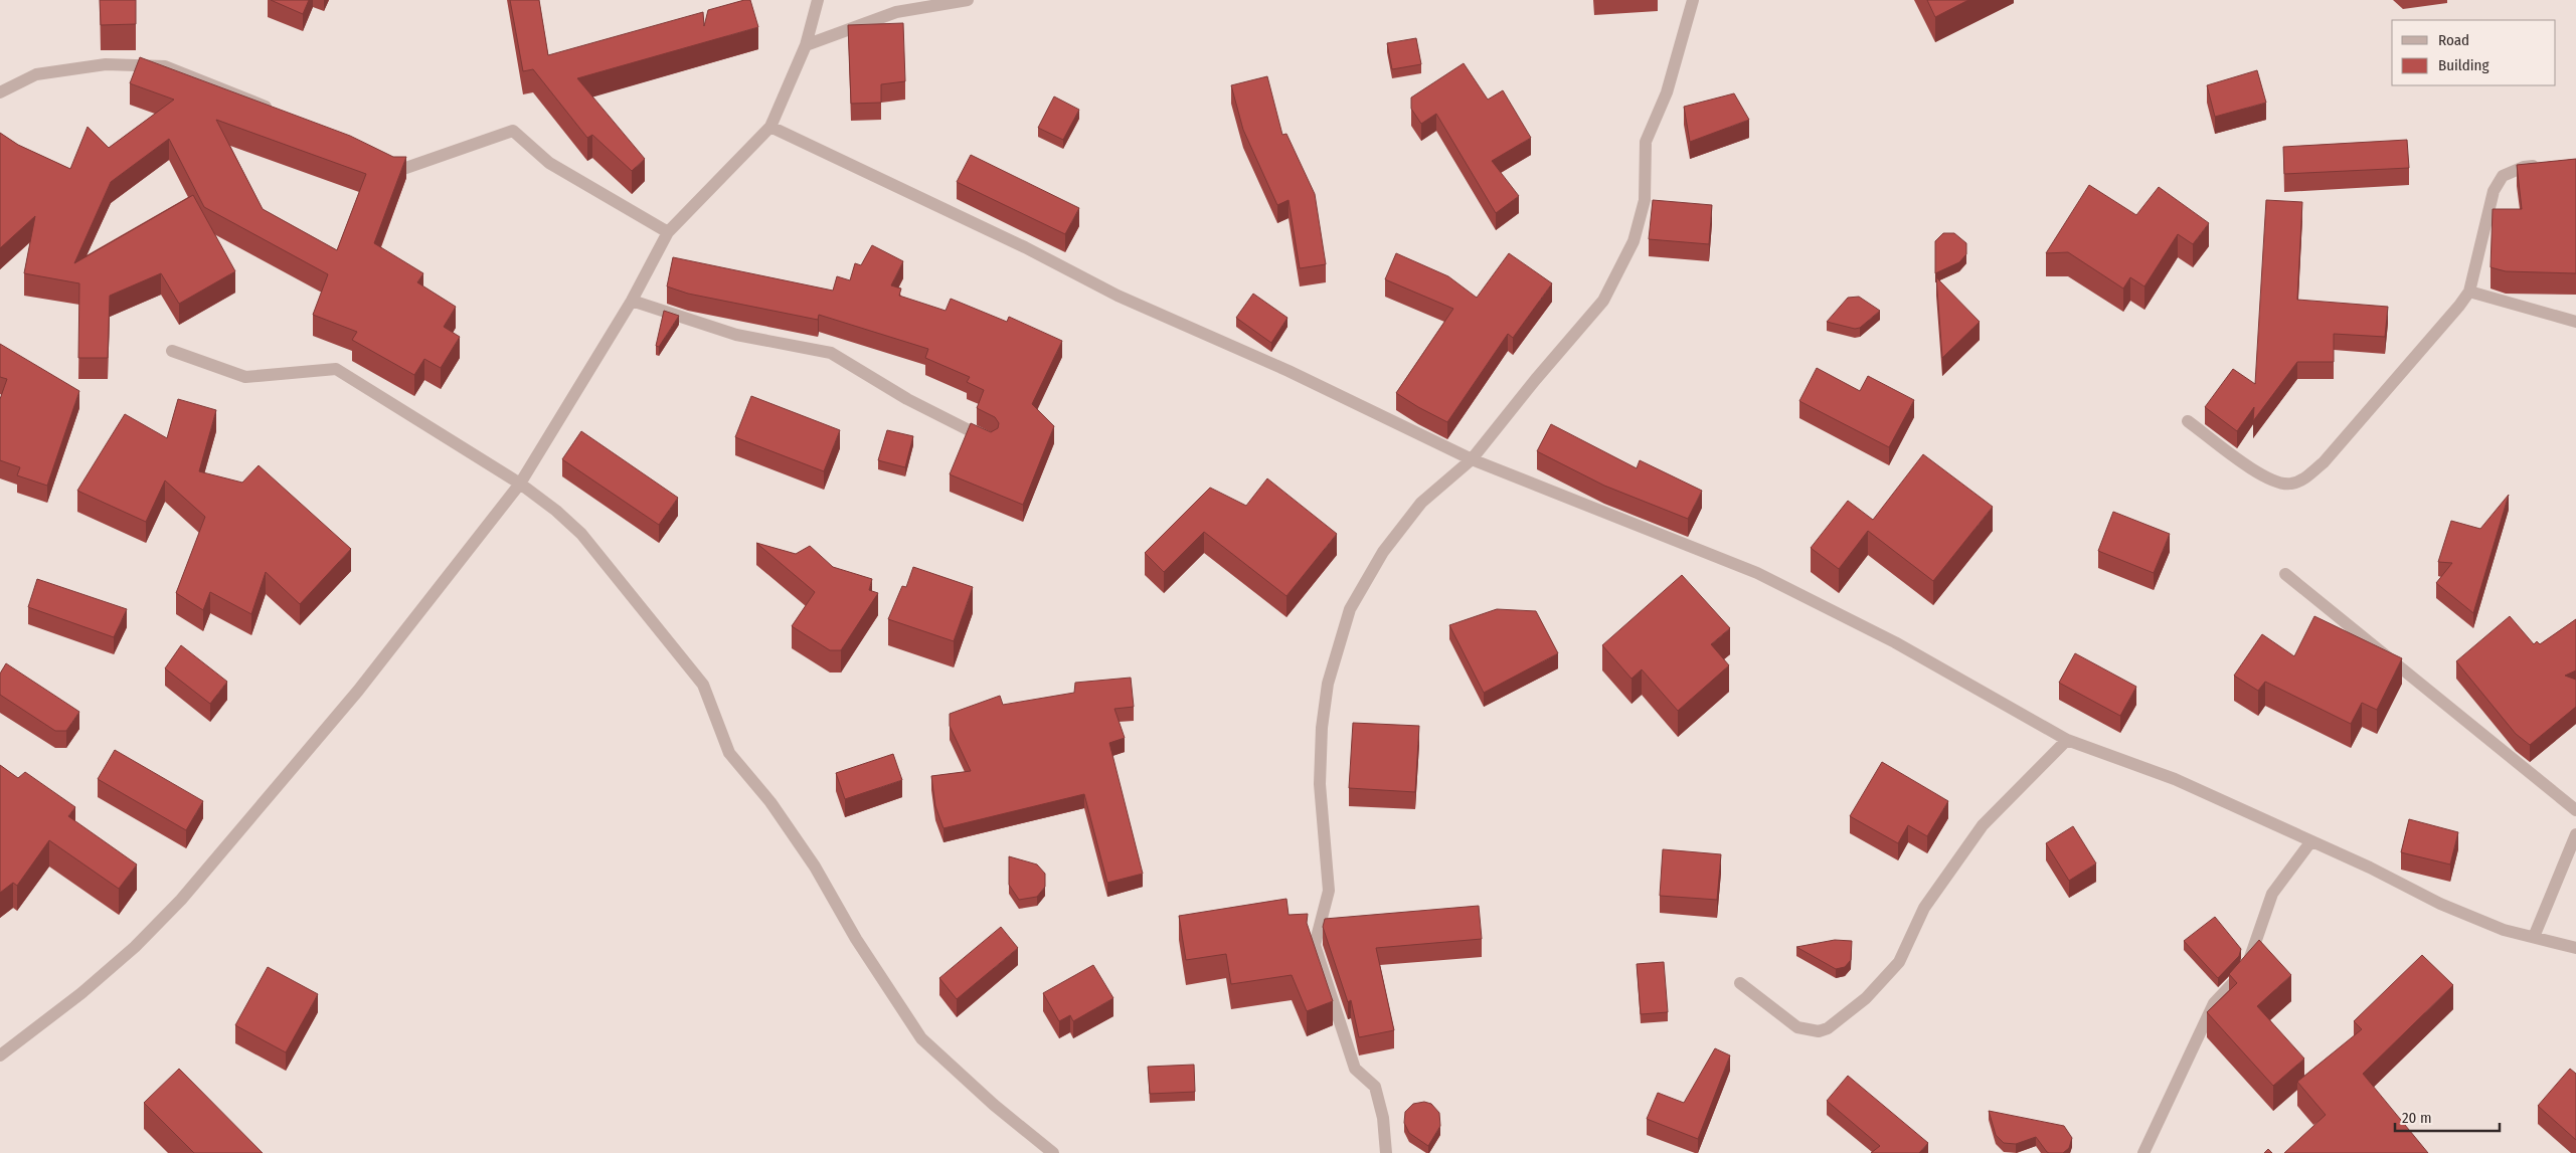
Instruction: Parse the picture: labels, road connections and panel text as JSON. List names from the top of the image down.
{
  "legend": ["Road", "Building"],
  "scale_bar": "20 m"
}
